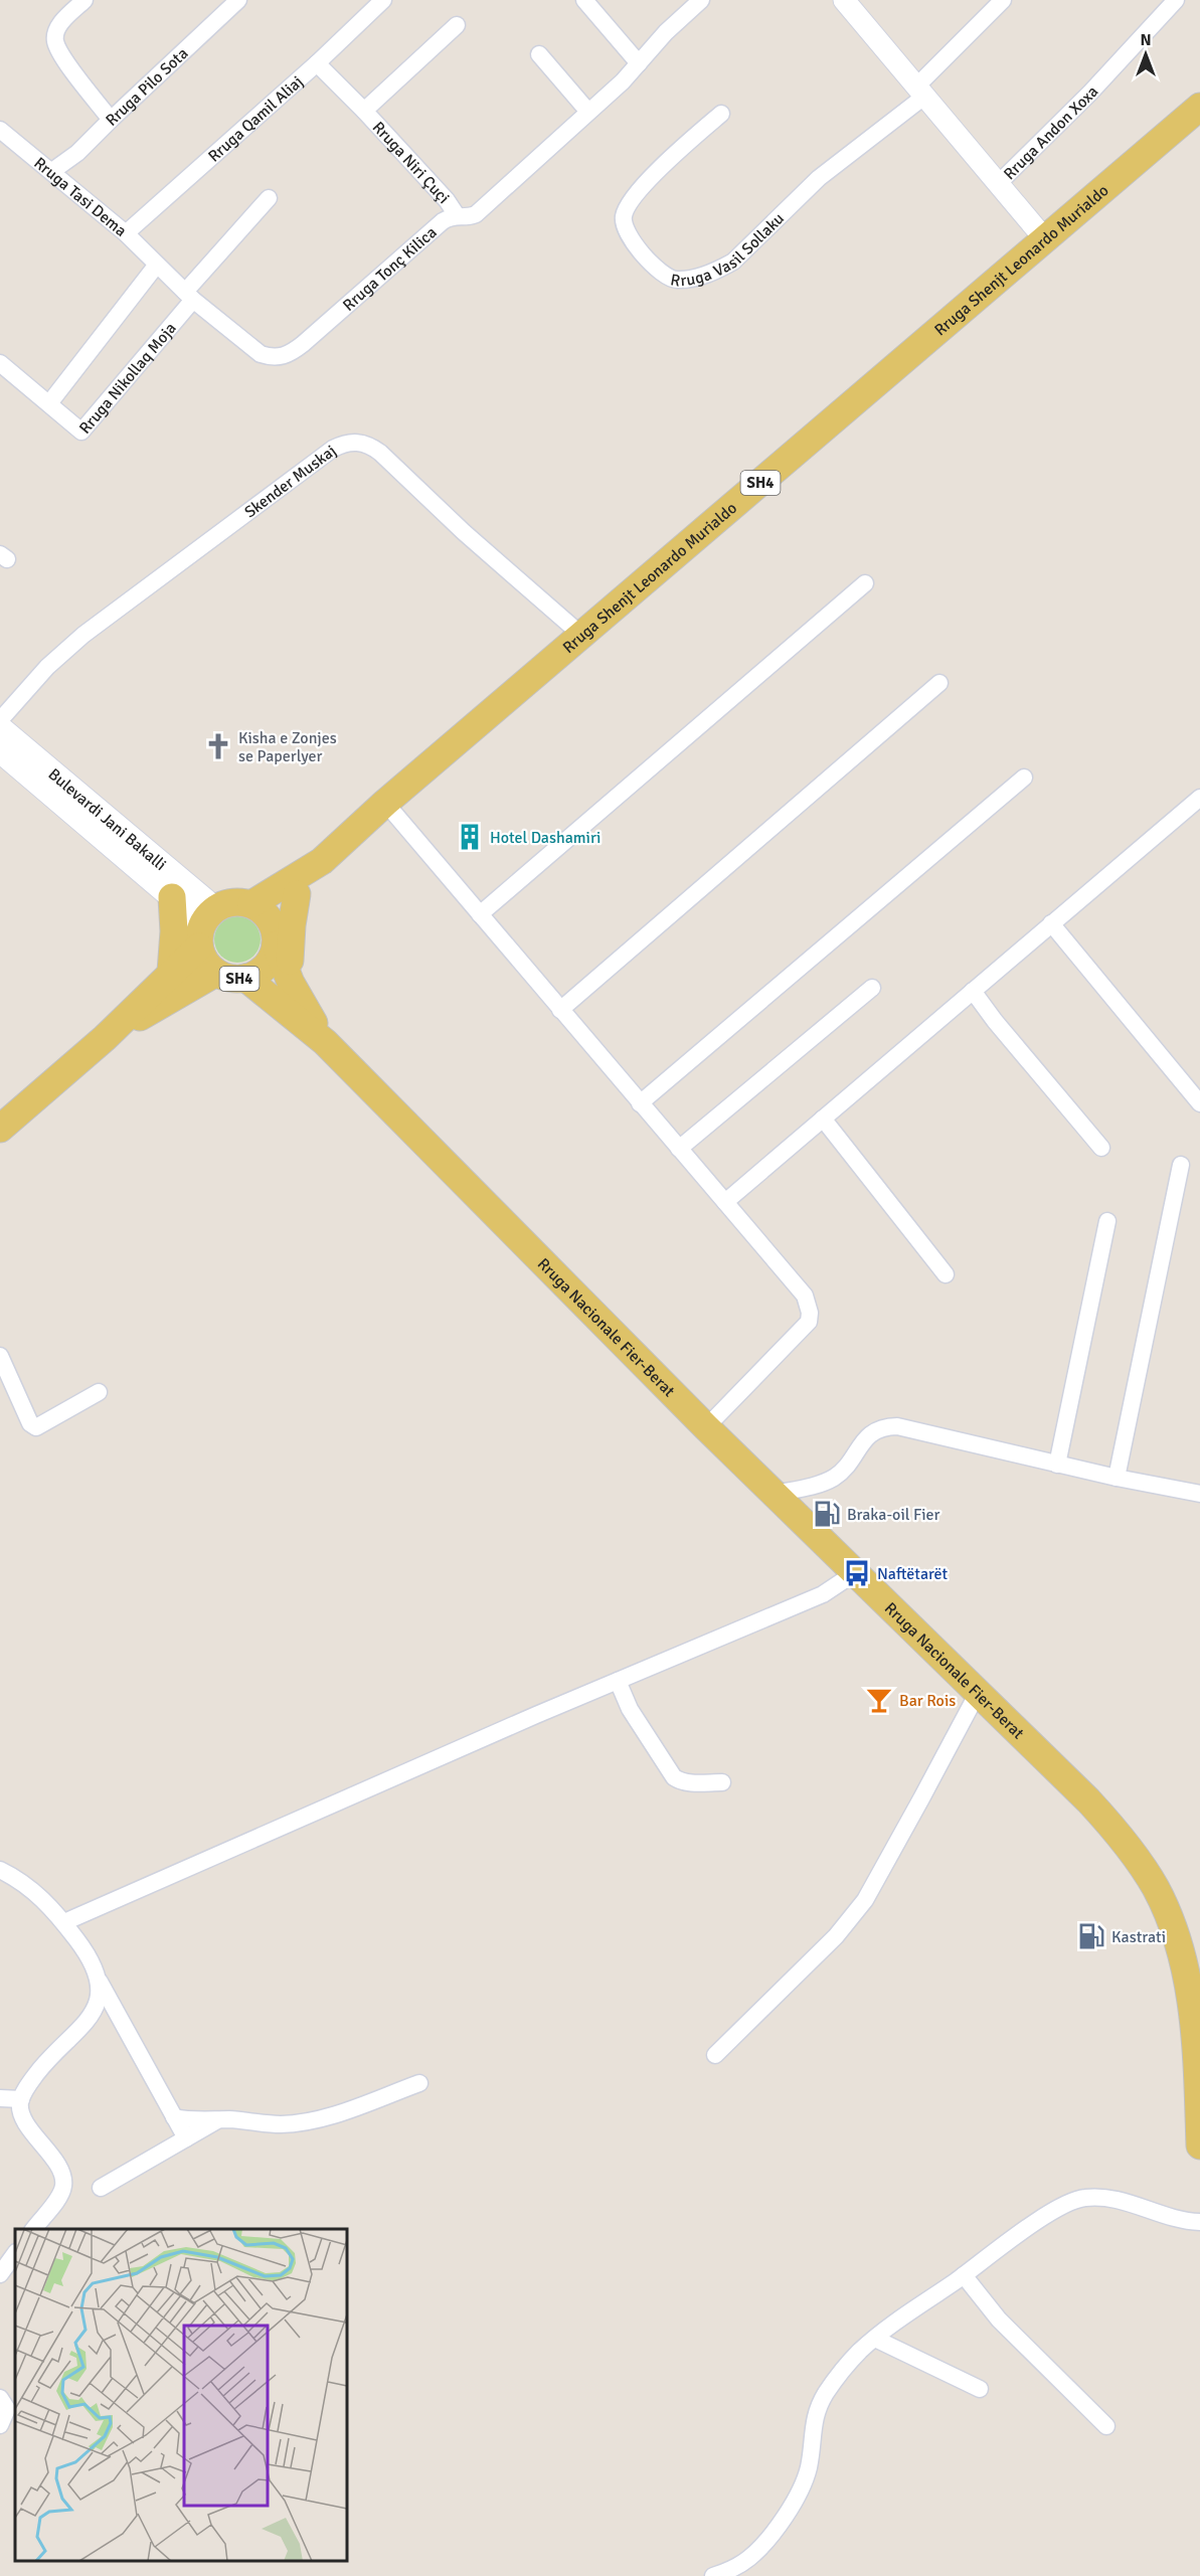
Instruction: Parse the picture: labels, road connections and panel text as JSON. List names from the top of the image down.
{
  "streets": {
    "main road": [
      "Rruga Shenjt Leonardo Murialdo",
      "SH4",
      "Bulevardi Jani Bakalli",
      "Rruga Nacionale Fier-Berat"
    ],
    "street": [
      "Rruga Pilo Sota",
      "Rruga Qamil Aliaj",
      "Rruga Andon Xoxa",
      "Rruga Niri Çuçi",
      "Rruga Tasi Dema",
      "Rruga Vasil Sollaku",
      "Rruga Tonç Kilica",
      "Rruga Nikollaq Moja",
      "Skender Muskaj"
    ]
  },
  "crossings": [
    ["Rruga Pilo Sota", "Rruga Tasi Dema"],
    ["Rruga Qamil Aliaj", "Rruga Niri Çuçi"],
    ["Rruga Qamil Aliaj", "Rruga Tasi Dema"],
    ["Rruga Andon Xoxa", "Rruga Vasil Sollaku"],
    ["Rruga Andon Xoxa", "Rruga Shenjt Leonardo Murialdo"],
    ["Rruga Niri Çuçi", "Rruga Tonç Kilica"],
    ["Rruga Tasi Dema", "Rruga Tonç Kilica"],
    ["Rruga Tasi Dema", "Rruga Nikollaq Moja"],
    ["Rruga Shenjt Leonardo Murialdo", "Skender Muskaj"],
    ["Rruga Shenjt Leonardo Murialdo", "SH4"],
    ["Rruga Shenjt Leonardo Murialdo", "Bulevardi Jani Bakalli"],
    ["Rruga Shenjt Leonardo Murialdo", "Rruga Nacionale Fier-Berat"],
    ["Rruga Tonç Kilica", "Rruga Nikollaq Moja"],
    ["SH4", "Bulevardi Jani Bakalli"],
    ["SH4", "Rruga Nacionale Fier-Berat"],
    ["Bulevardi Jani Bakalli", "Rruga Nacionale Fier-Berat"]
  ],
  "places": {
    "church": ["Kisha e Zonjes se Paperlyer"],
    "building": ["Hotel Dashamiri"],
    "fuel station": ["Braka-oil Fier", "Kastrati"],
    "bus stop": ["Naftëtarët"],
    "bar": ["Bar Rois"]
  },
  "north": "top"
}
